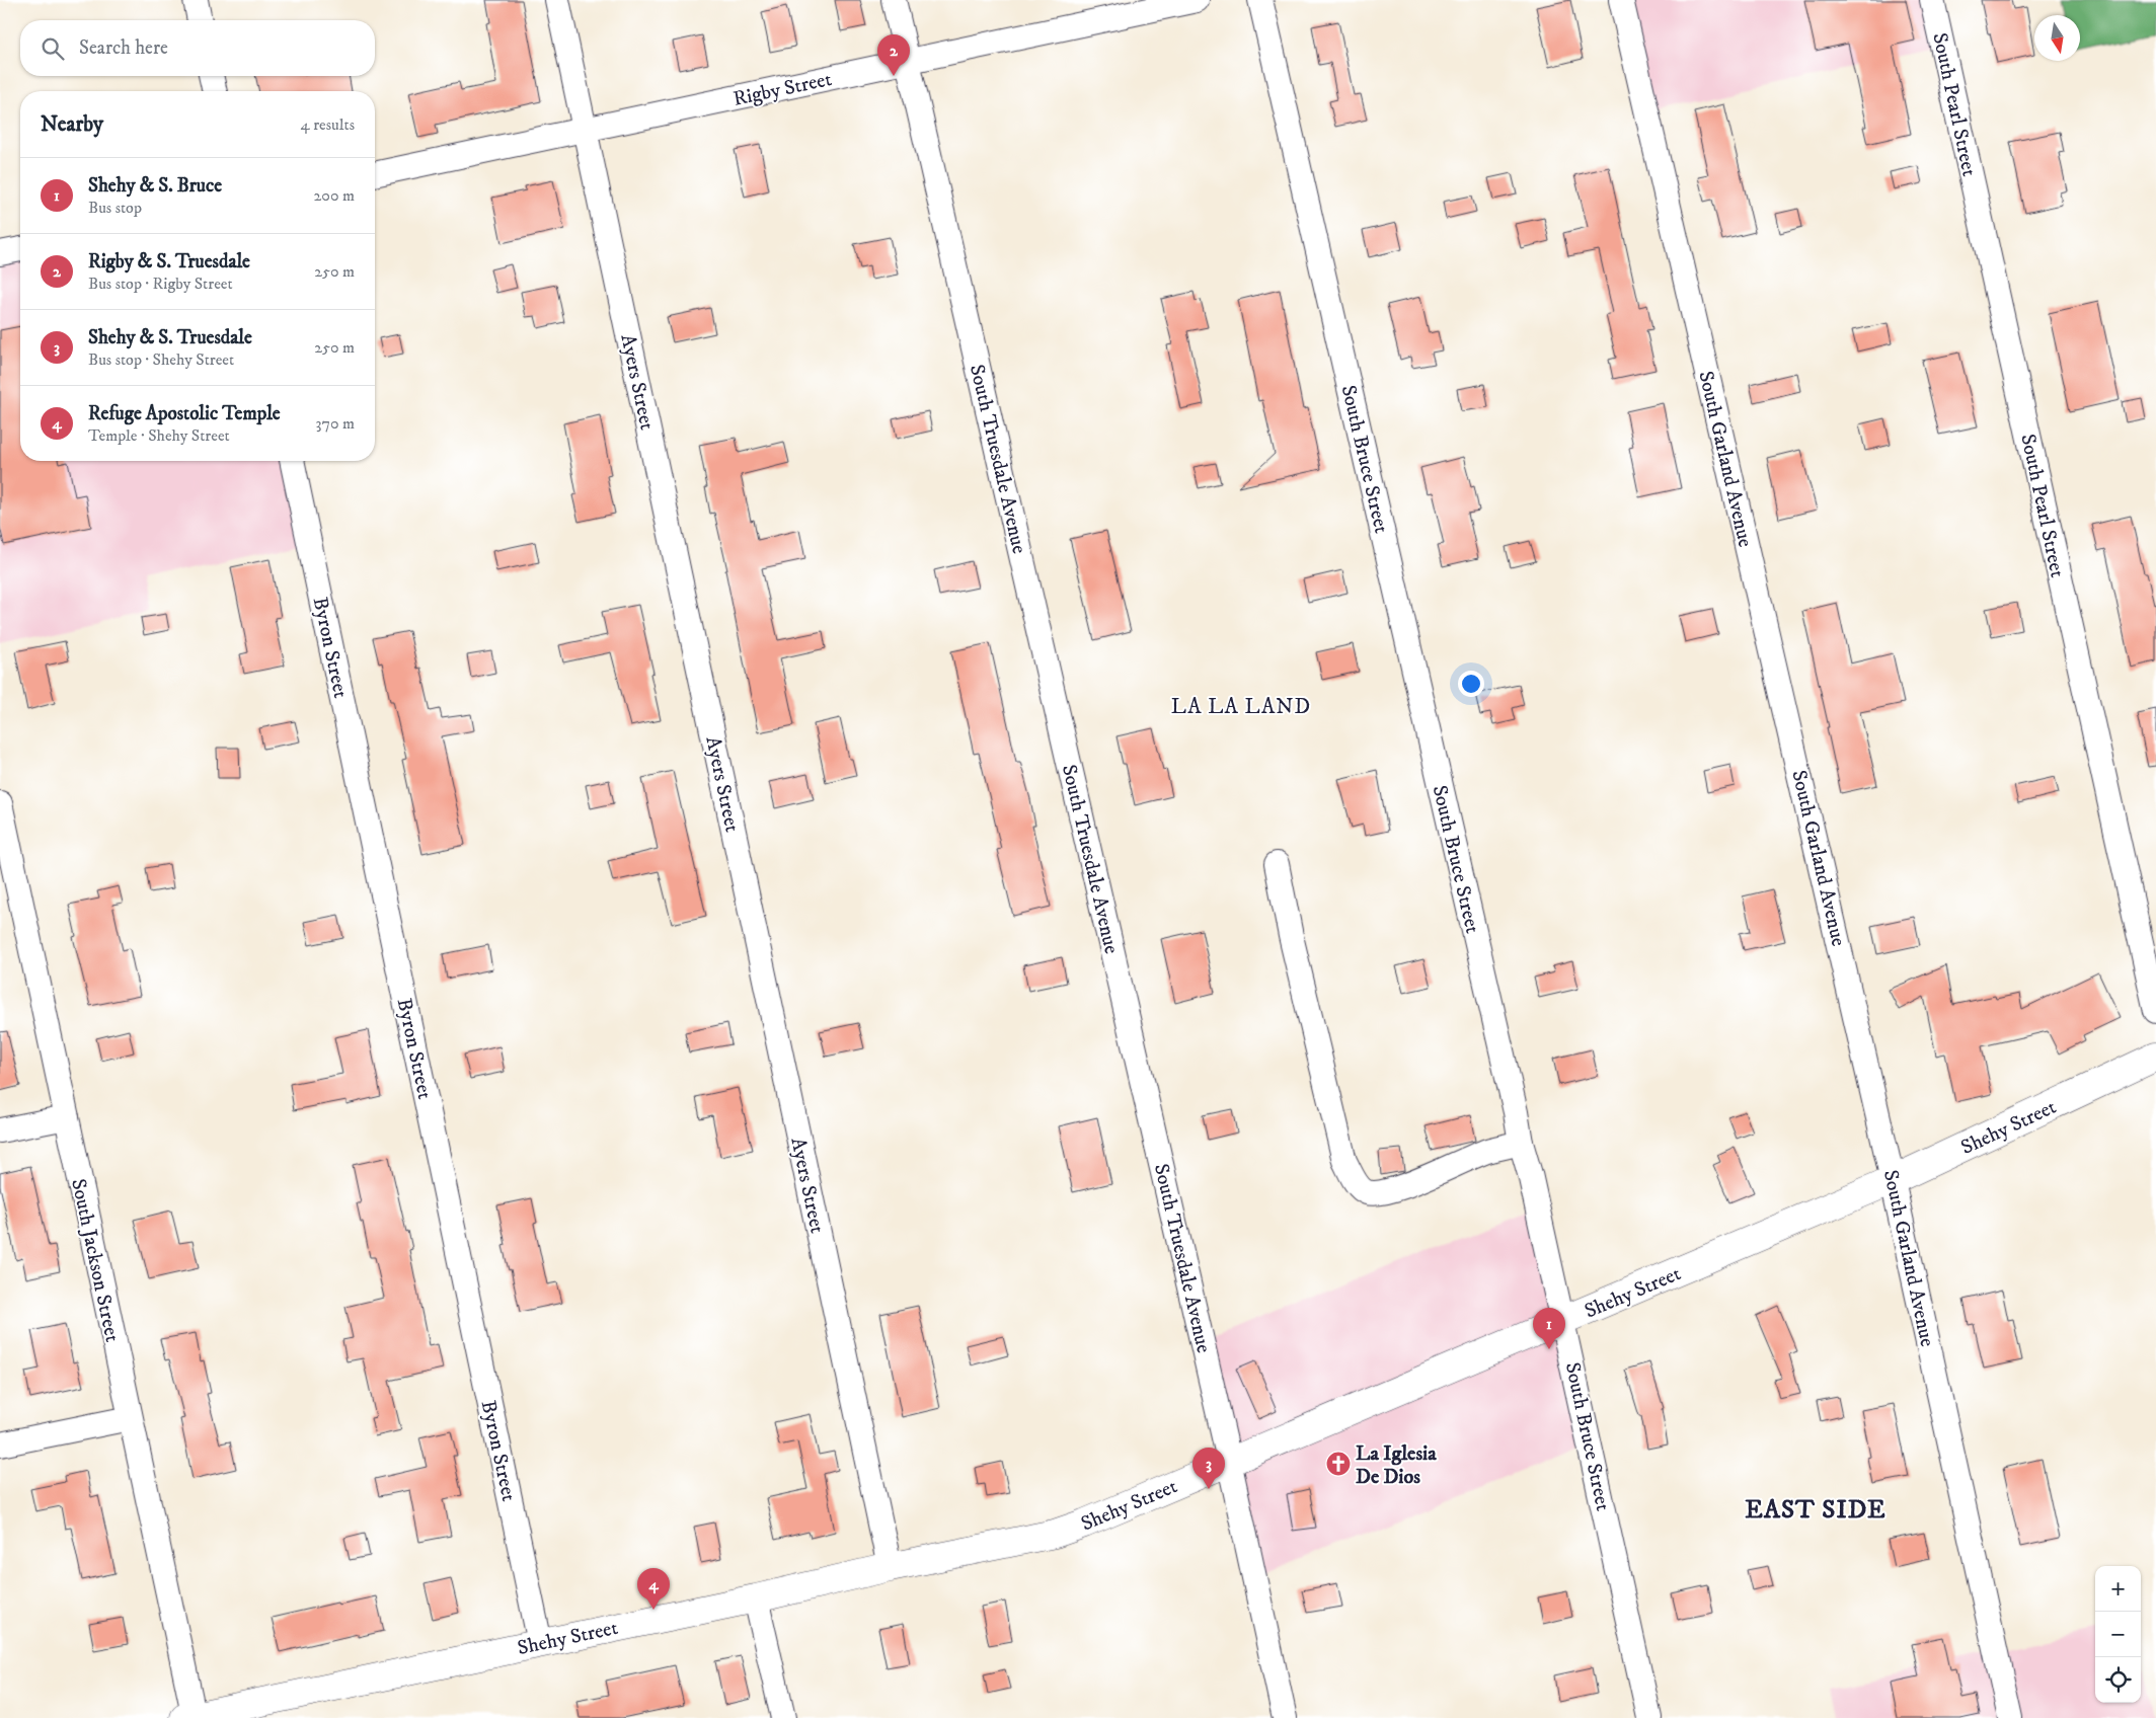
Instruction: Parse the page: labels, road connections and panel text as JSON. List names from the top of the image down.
{
  "streets": {
    "street": [
      "Rigby Street",
      "South Pearl Street",
      "Ayers Street",
      "South Truesdale Avenue",
      "South Bruce Street",
      "South Garland Avenue",
      "Byron Street",
      "Shehy Street",
      "South Jackson Street"
    ]
  },
  "crossings": [
    ["Rigby Street", "Ayers Street"],
    ["Rigby Street", "South Truesdale Avenue"],
    ["Ayers Street", "Shehy Street"],
    ["South Truesdale Avenue", "Shehy Street"],
    ["South Bruce Street", "Shehy Street"],
    ["South Garland Avenue", "Shehy Street"],
    ["Byron Street", "Shehy Street"],
    ["Shehy Street", "South Jackson Street"]
  ],
  "districts": ["LA LA LAND", "EAST SIDE"],
  "places": {
    "church": ["La Iglesia De Dios"]
  },
  "north": "bottom",
  "page": {
    "search": "Search here",
    "pins": [
      "2",
      "1",
      "3",
      "4"
    ],
    "heading": ["Nearby", "4 results"],
    "list": [
      {
        "mark": "1",
        "name": "Shehy & S. Bruce",
        "note": "Bus stop",
        "value": "200 m"
      },
      {
        "mark": "2",
        "name": "Rigby & S. Truesdale",
        "note": "Bus stop · Rigby Street",
        "value": "250 m"
      },
      {
        "mark": "3",
        "name": "Shehy & S. Truesdale",
        "note": "Bus stop · Shehy Street",
        "value": "250 m"
      },
      {
        "mark": "4",
        "name": "Refuge Apostolic Temple",
        "note": "Temple · Shehy Street",
        "value": "370 m"
      }
    ],
    "map_buttons": ["+", "−"]
  }
}
